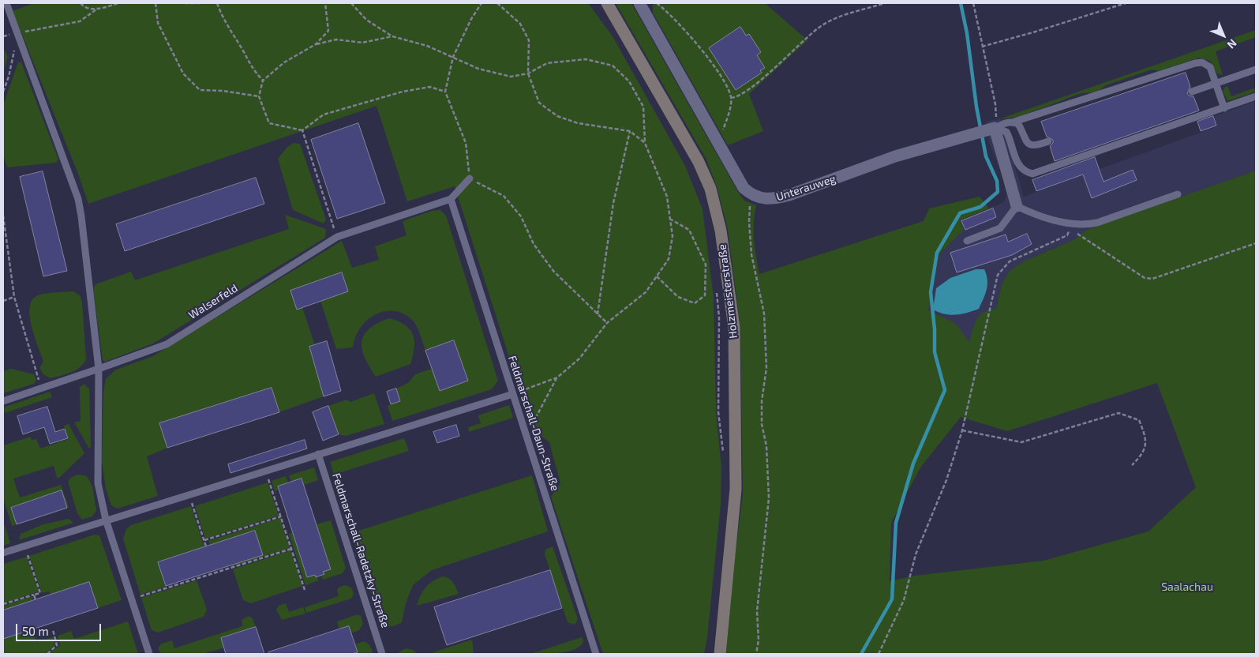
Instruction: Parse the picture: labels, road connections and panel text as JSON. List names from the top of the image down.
{
  "streets": {
    "street": ["Unterauweg", "Holzmeisterstraße"],
    "lane": ["Walserfeld", "Feldmarschall-Daun-Straße", "Feldmarschall-Radetzky-Straße"]
  },
  "crossings": [
    ["Walserfeld", "Feldmarschall-Daun-Straße"]
  ],
  "parks": ["Saalachau"],
  "scale_bar": "50 m",
  "north": "bottom right"
}
